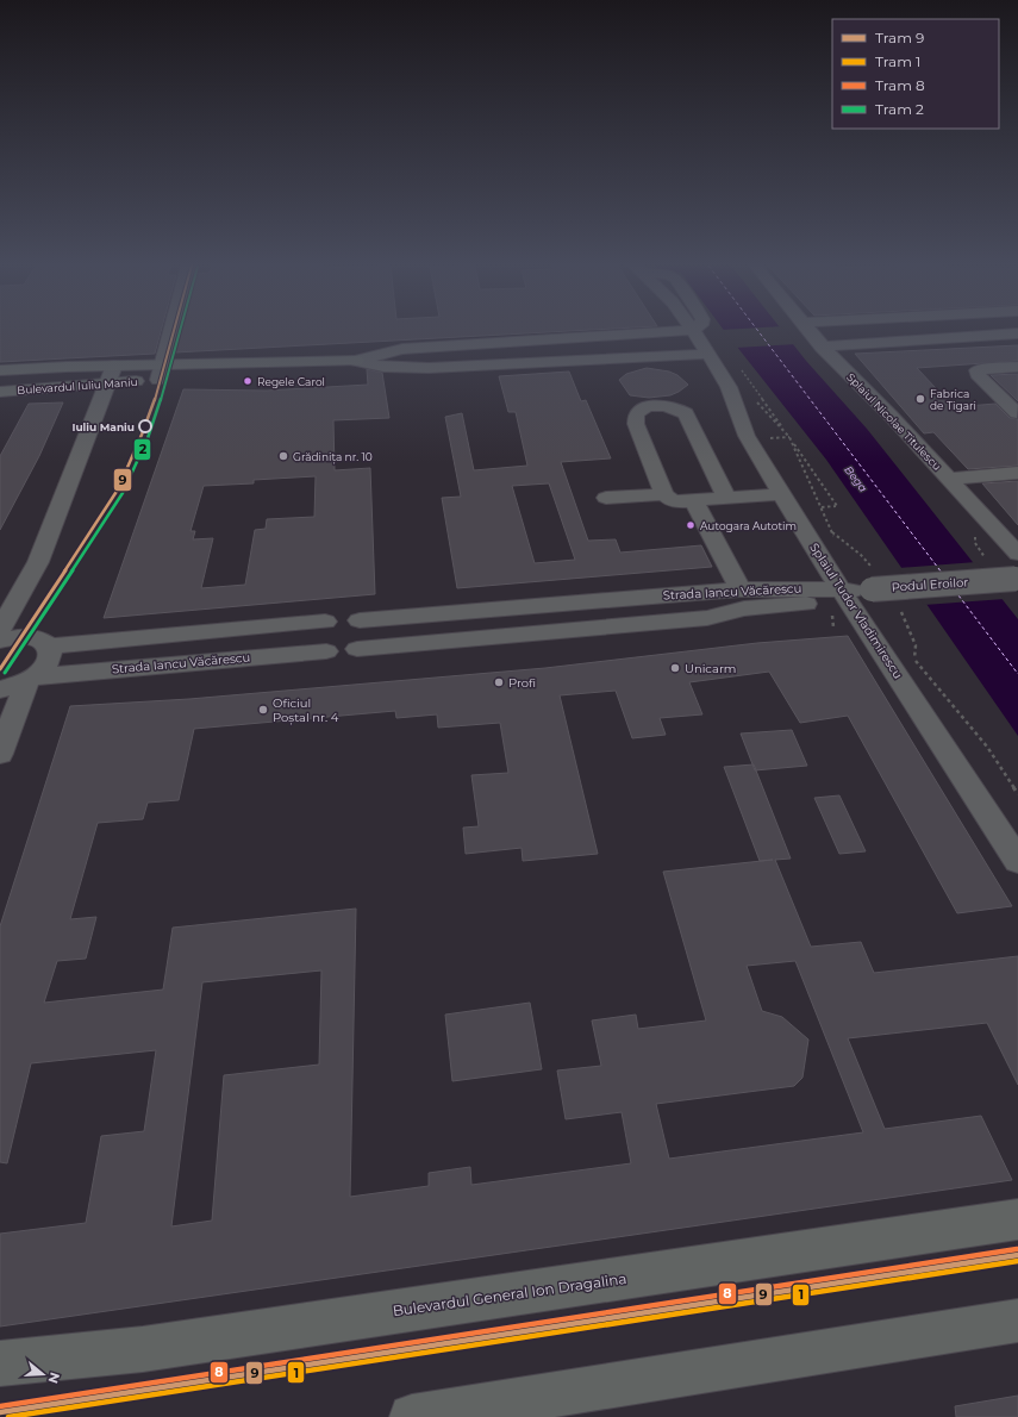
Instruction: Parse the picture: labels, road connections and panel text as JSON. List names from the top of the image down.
{
  "streets": {
    "main road": ["Bulevardul Iuliu Maniu", "Bulevardul General Ion Dragalina"],
    "street": [
      "Splaiul Nicolae Titulescu",
      "Podul Eroilor",
      "Strada Iancu Văcărescu",
      "Splaiul Tudor Vladimirescu"
    ]
  },
  "crossings": [
    ["Bulevardul Iuliu Maniu", "Splaiul Tudor Vladimirescu"],
    ["Podul Eroilor", "Strada Iancu Văcărescu"],
    ["Podul Eroilor", "Splaiul Tudor Vladimirescu"],
    ["Strada Iancu Văcărescu", "Splaiul Tudor Vladimirescu"]
  ],
  "water": ["Bega"],
  "places": [
    "Regele Carol",
    "Fabrica de Tigari",
    "Iuliu Maniu",
    "Grădinița nr. 10",
    "Autogara Autotim",
    "Unicarm",
    "Profi",
    "Oficiul Poștal nr. 4"
  ],
  "lines": [
    "tram line 9",
    "tram line 2",
    "tram line 8",
    "tram line 1"
  ],
  "legend": [
    "Tram 9",
    "Tram 1",
    "Tram 8",
    "Tram 2"
  ],
  "north": "right"
}
